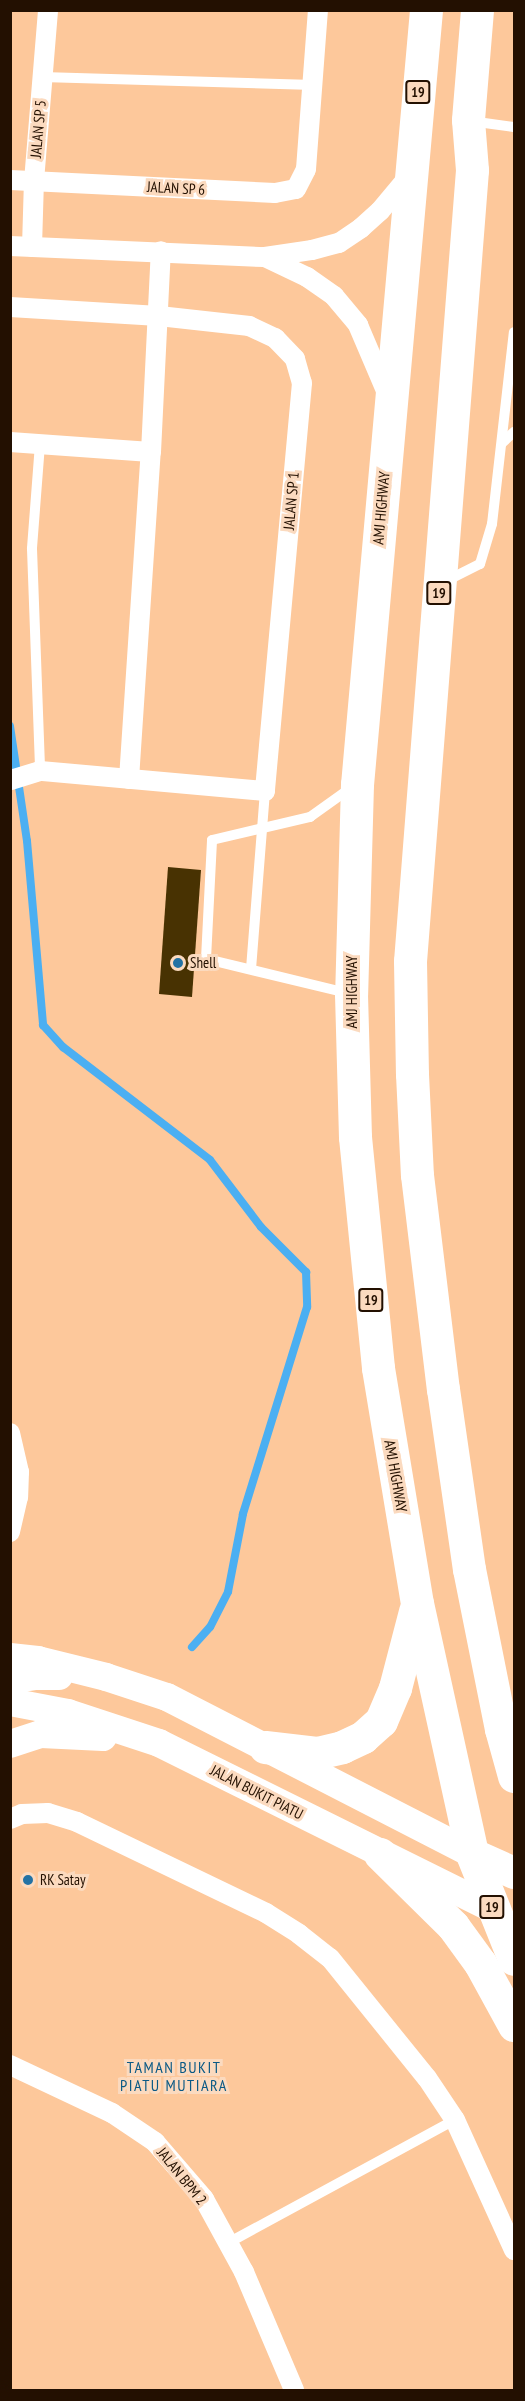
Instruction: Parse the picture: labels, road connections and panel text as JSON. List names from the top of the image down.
{
  "streets": {
    "highway": ["19", "AMJ HIGHWAY"],
    "main road": ["JALAN BUKIT PIATU"],
    "street": [
      "JALAN SP 5",
      "JALAN SP 6",
      "JALAN SP 1",
      "JALAN BPM 2"
    ]
  },
  "crossings": [
    ["JALAN SP 5", "JALAN SP 6"],
    ["AMJ HIGHWAY", "JALAN BUKIT PIATU"]
  ],
  "districts": ["TAMAN BUKIT PIATU MUTIARA"],
  "places": ["Shell", "RK Satay"]
}
